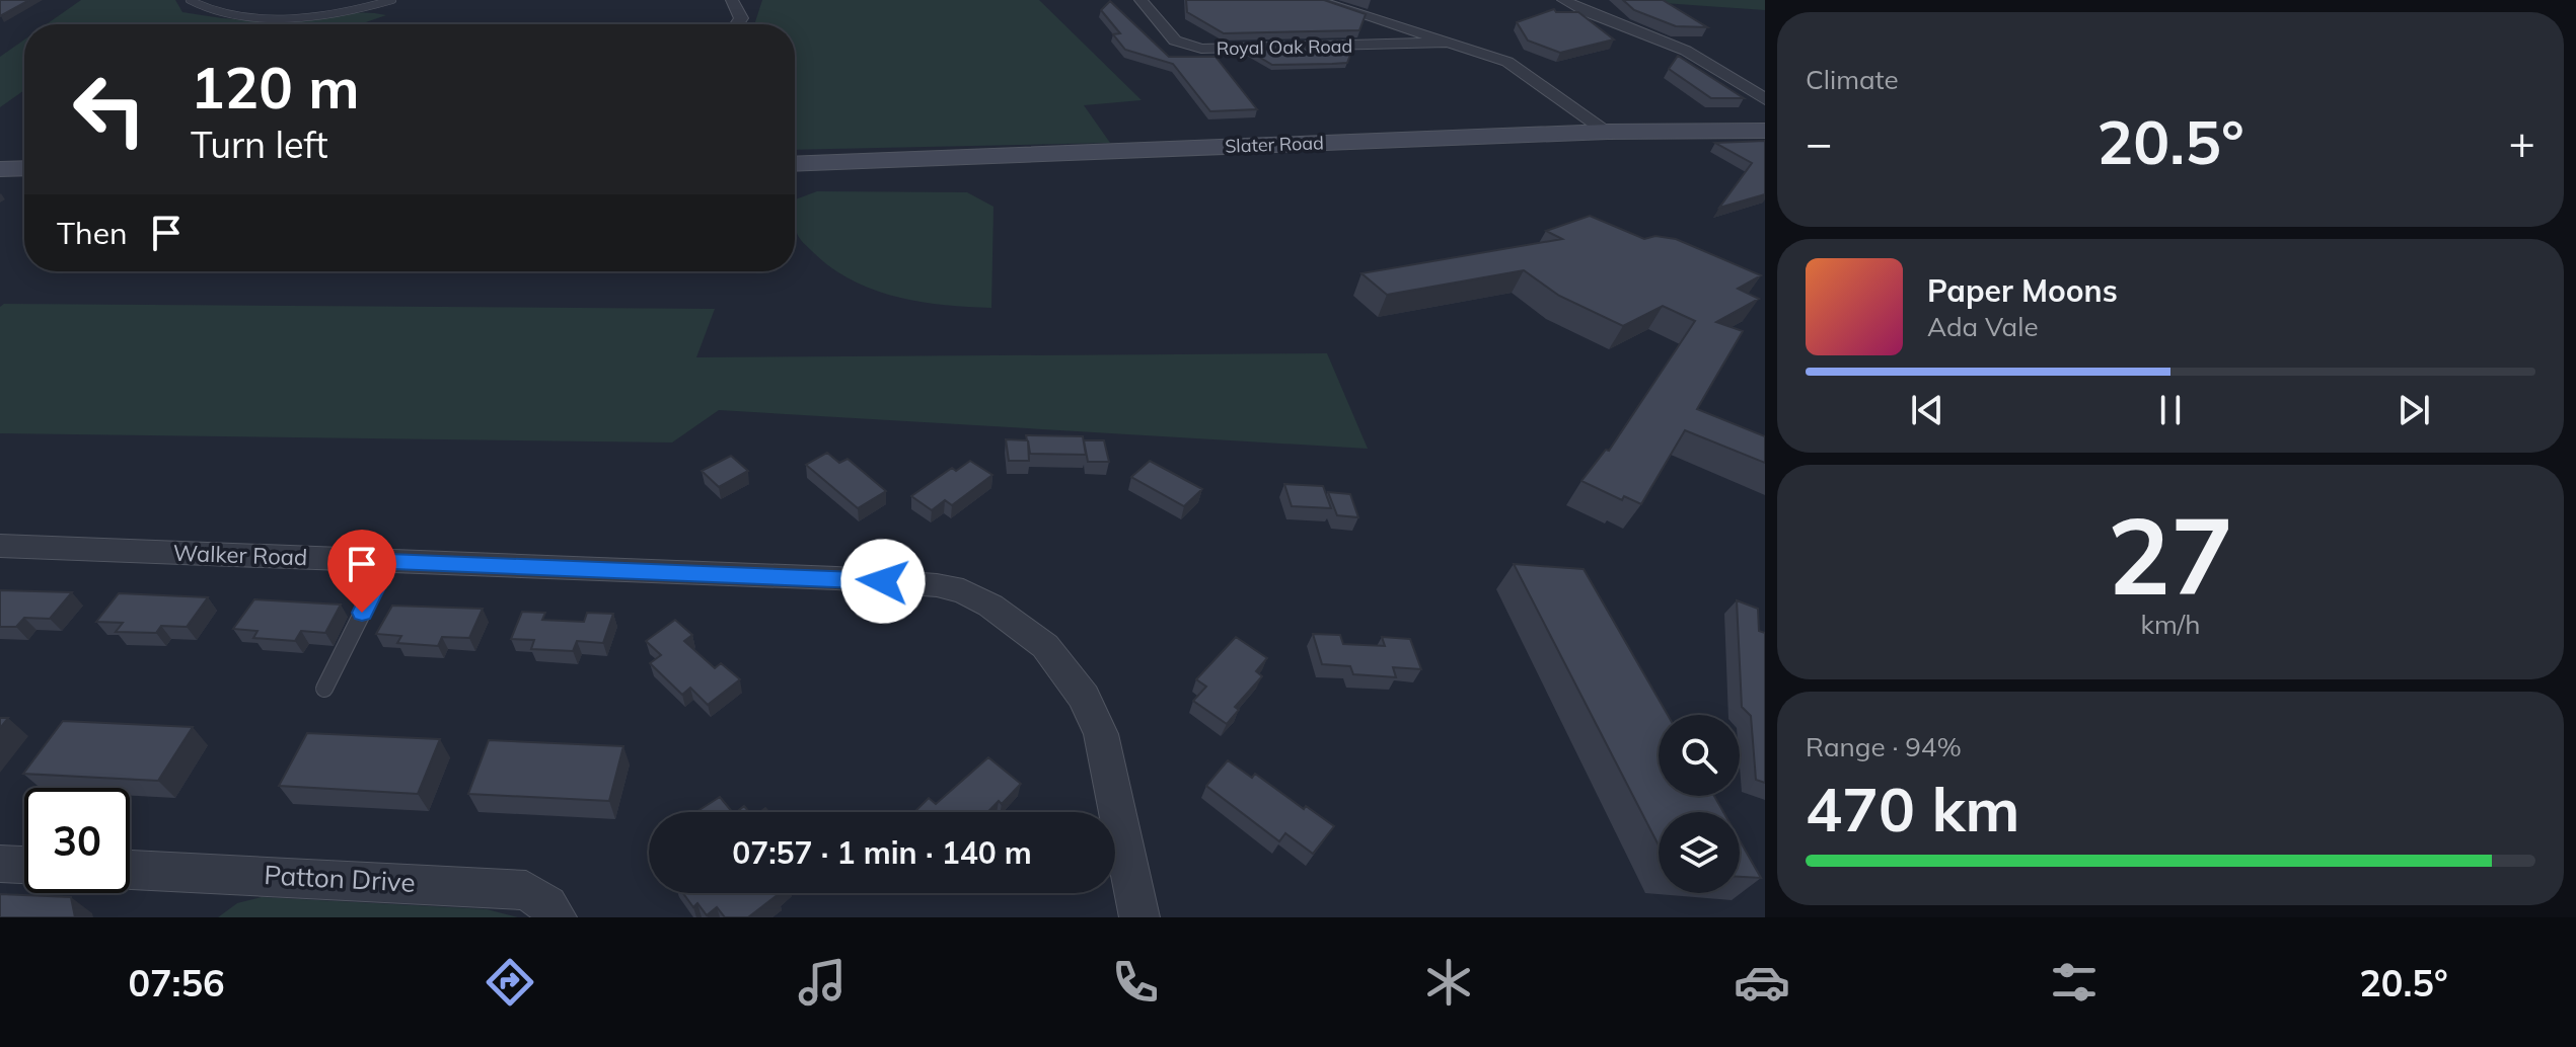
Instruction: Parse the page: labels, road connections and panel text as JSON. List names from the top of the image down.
{
  "streets": {
    "main road": ["Slater Road"],
    "street": ["Royal Oak Road", "Walker Road", "Patton Drive"]
  },
  "page": {
    "tile": [
      "Climate",
      ["27", "km/h"],
      ["Range · 94%", "470 km"]
    ],
    "turn": ["120 m", "Turn left"],
    "heat": ["−", "20.5°", "+"],
    "then": "Then",
    "song": ["Paper Moons", "Ada Vale"],
    "limit": "30",
    "trip": "07:57 · 1 min · 140 m",
    "tabs": ["07:56", "20.5°"]
  }
}
